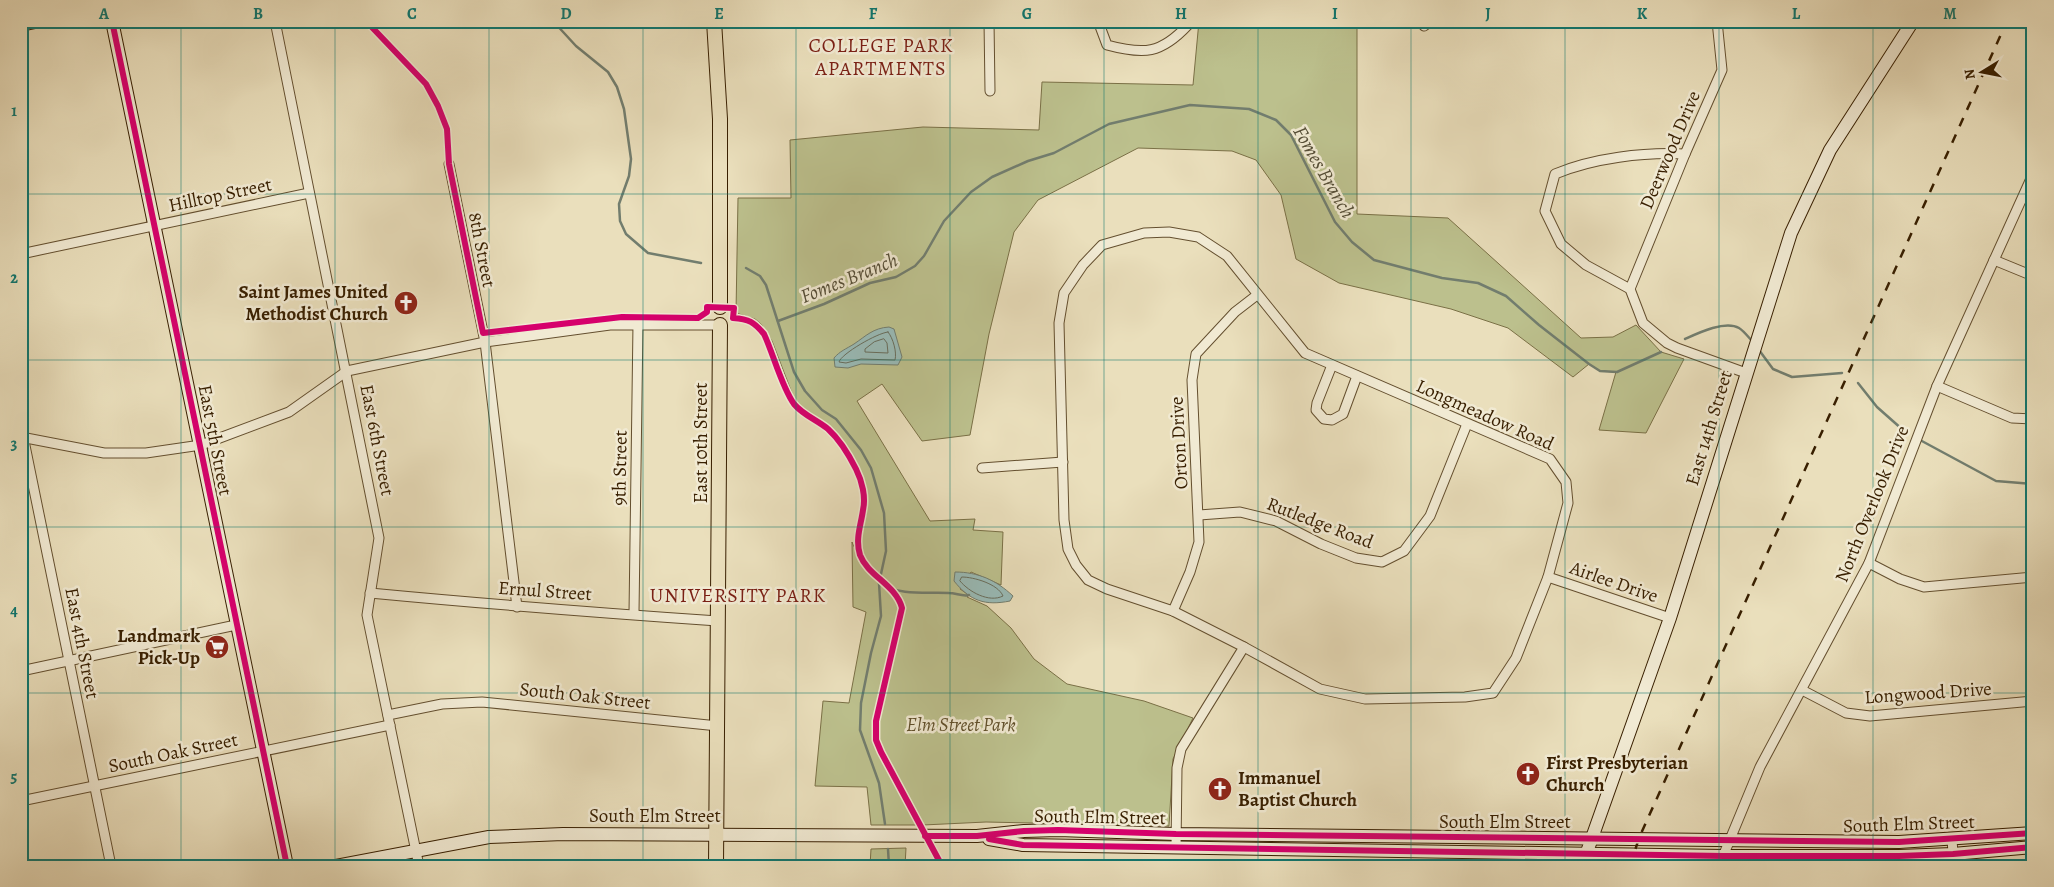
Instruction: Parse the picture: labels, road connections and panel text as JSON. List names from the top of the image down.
{
  "streets": {
    "main road": ["East 10th Street"],
    "street": [
      "Deerwood Drive",
      "Hilltop Street",
      "8th Street",
      "Longmeadow Road",
      "East 14th Street",
      "East 5th Street",
      "East 6th Street",
      "Orton Drive",
      "9th Street",
      "North Overlook Drive",
      "Rutledge Road",
      "Airlee Drive",
      "Ernul Street",
      "East 4th Street",
      "Longwood Drive",
      "South Oak Street",
      "South Elm Street"
    ]
  },
  "crossings": [
    ["Hilltop Street", "East 5th Street"],
    ["Hilltop Street", "East 6th Street"],
    ["8th Street", "Ernul Street"],
    ["Longmeadow Road", "Orton Drive"],
    ["Longmeadow Road", "Rutledge Road"],
    ["Longmeadow Road", "Airlee Drive"],
    ["East 14th Street", "Airlee Drive"],
    ["East 14th Street", "South Elm Street"],
    ["East 5th Street", "South Oak Street"],
    ["East 6th Street", "Ernul Street"],
    ["East 6th Street", "South Oak Street"],
    ["East 6th Street", "South Elm Street"],
    ["East 10th Street", "Ernul Street"],
    ["East 10th Street", "South Oak Street"],
    ["East 10th Street", "South Elm Street"],
    ["Orton Drive", "Rutledge Road"],
    ["9th Street", "Ernul Street"],
    ["North Overlook Drive", "Longwood Drive"],
    ["North Overlook Drive", "South Elm Street"],
    ["East 4th Street", "South Oak Street"]
  ],
  "districts": ["COLLEGE PARK APARTMENTS", "UNIVERSITY PARK"],
  "water": ["Fomes Branch"],
  "parks": ["Elm Street Park"],
  "places": {
    "church": ["Saint James United Methodist Church", "First Presbyterian Church", "Immanuel Baptist Church"],
    "supermarket": ["Landmark Pick-Up"]
  },
  "north": "left",
  "grid": {
    "columns": [
      "A",
      "B",
      "C",
      "D",
      "E",
      "F",
      "G",
      "H",
      "I",
      "J",
      "K",
      "L",
      "M"
    ],
    "rows": [
      "1",
      "2",
      "3",
      "4",
      "5"
    ]
  }
}
